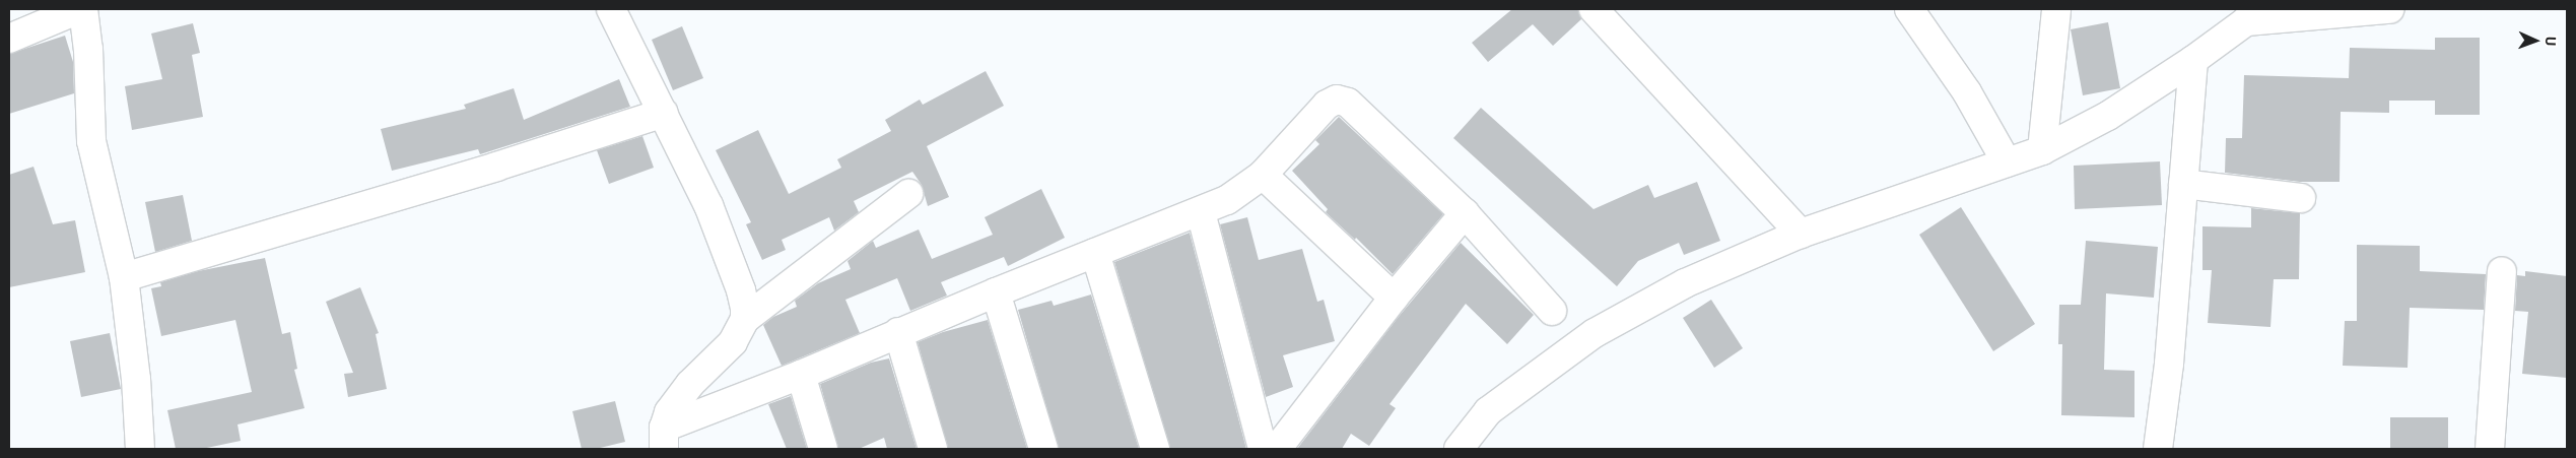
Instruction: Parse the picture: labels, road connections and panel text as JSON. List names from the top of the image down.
{
  "north": "right"
}
